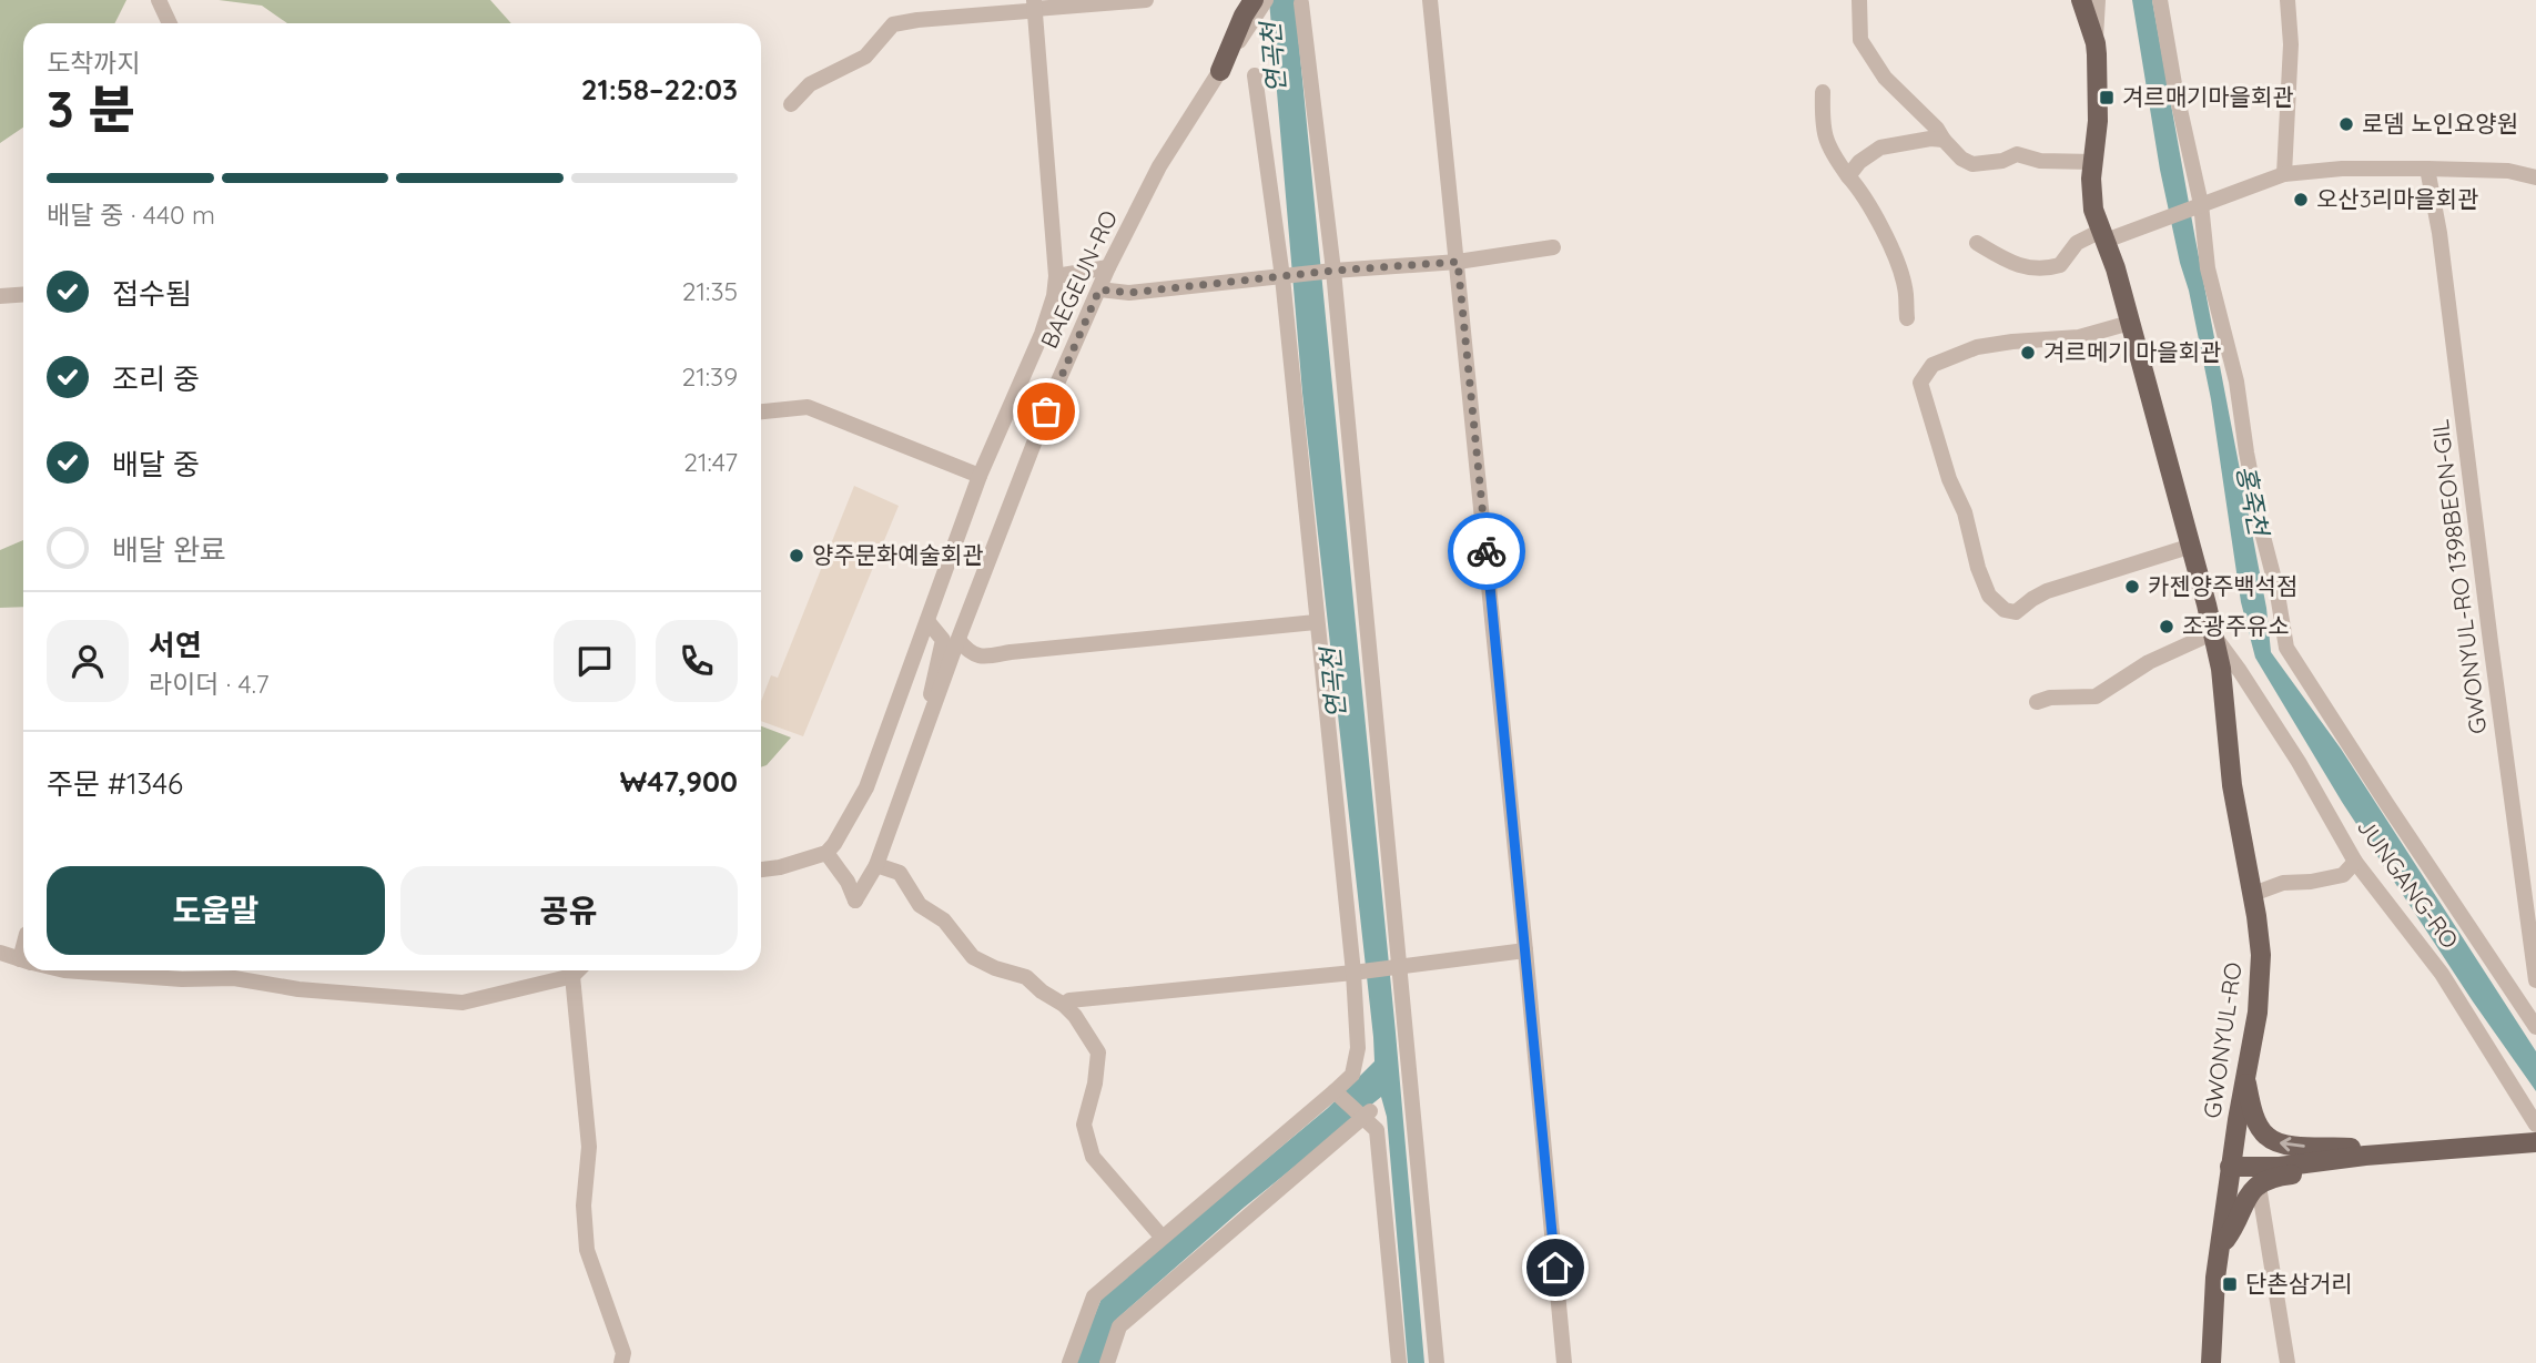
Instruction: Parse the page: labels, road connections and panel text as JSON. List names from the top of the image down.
{
  "streets": {
    "main road": ["GWONYUL-RO"],
    "street": ["BAEGEUN-RO", "GWONYUL-RO 1398BEON-GIL", "JUNGANG-RO"]
  },
  "crossings": [
    ["JUNGANG-RO", "GWONYUL-RO"]
  ],
  "water": ["연곡천", "홍죽천"],
  "places": {
    "transit": ["겨르매기마을회관", "단촌삼거리"],
    "other": [
      "로뎀 노인요양원",
      "오산3리마을회관",
      "겨르메기 마을회관",
      "양주문화예술회관",
      "카젠양주백석점",
      "조광주유소"
    ]
  },
  "page": {
    "heading": ["3 분", "도착까지", "21:58–22:03"],
    "panel": [
      "서연",
      "라이더 · 4.7",
      "주문 #1346",
      "₩47,900"
    ],
    "bar": "배달 중 · 440 m",
    "list": [
      ["접수됨", "21:35"],
      ["조리 중", "21:39"],
      ["배달 중", "21:47"],
      "배달 완료"
    ],
    "buttons": ["도움말", "공유"]
  }
}
